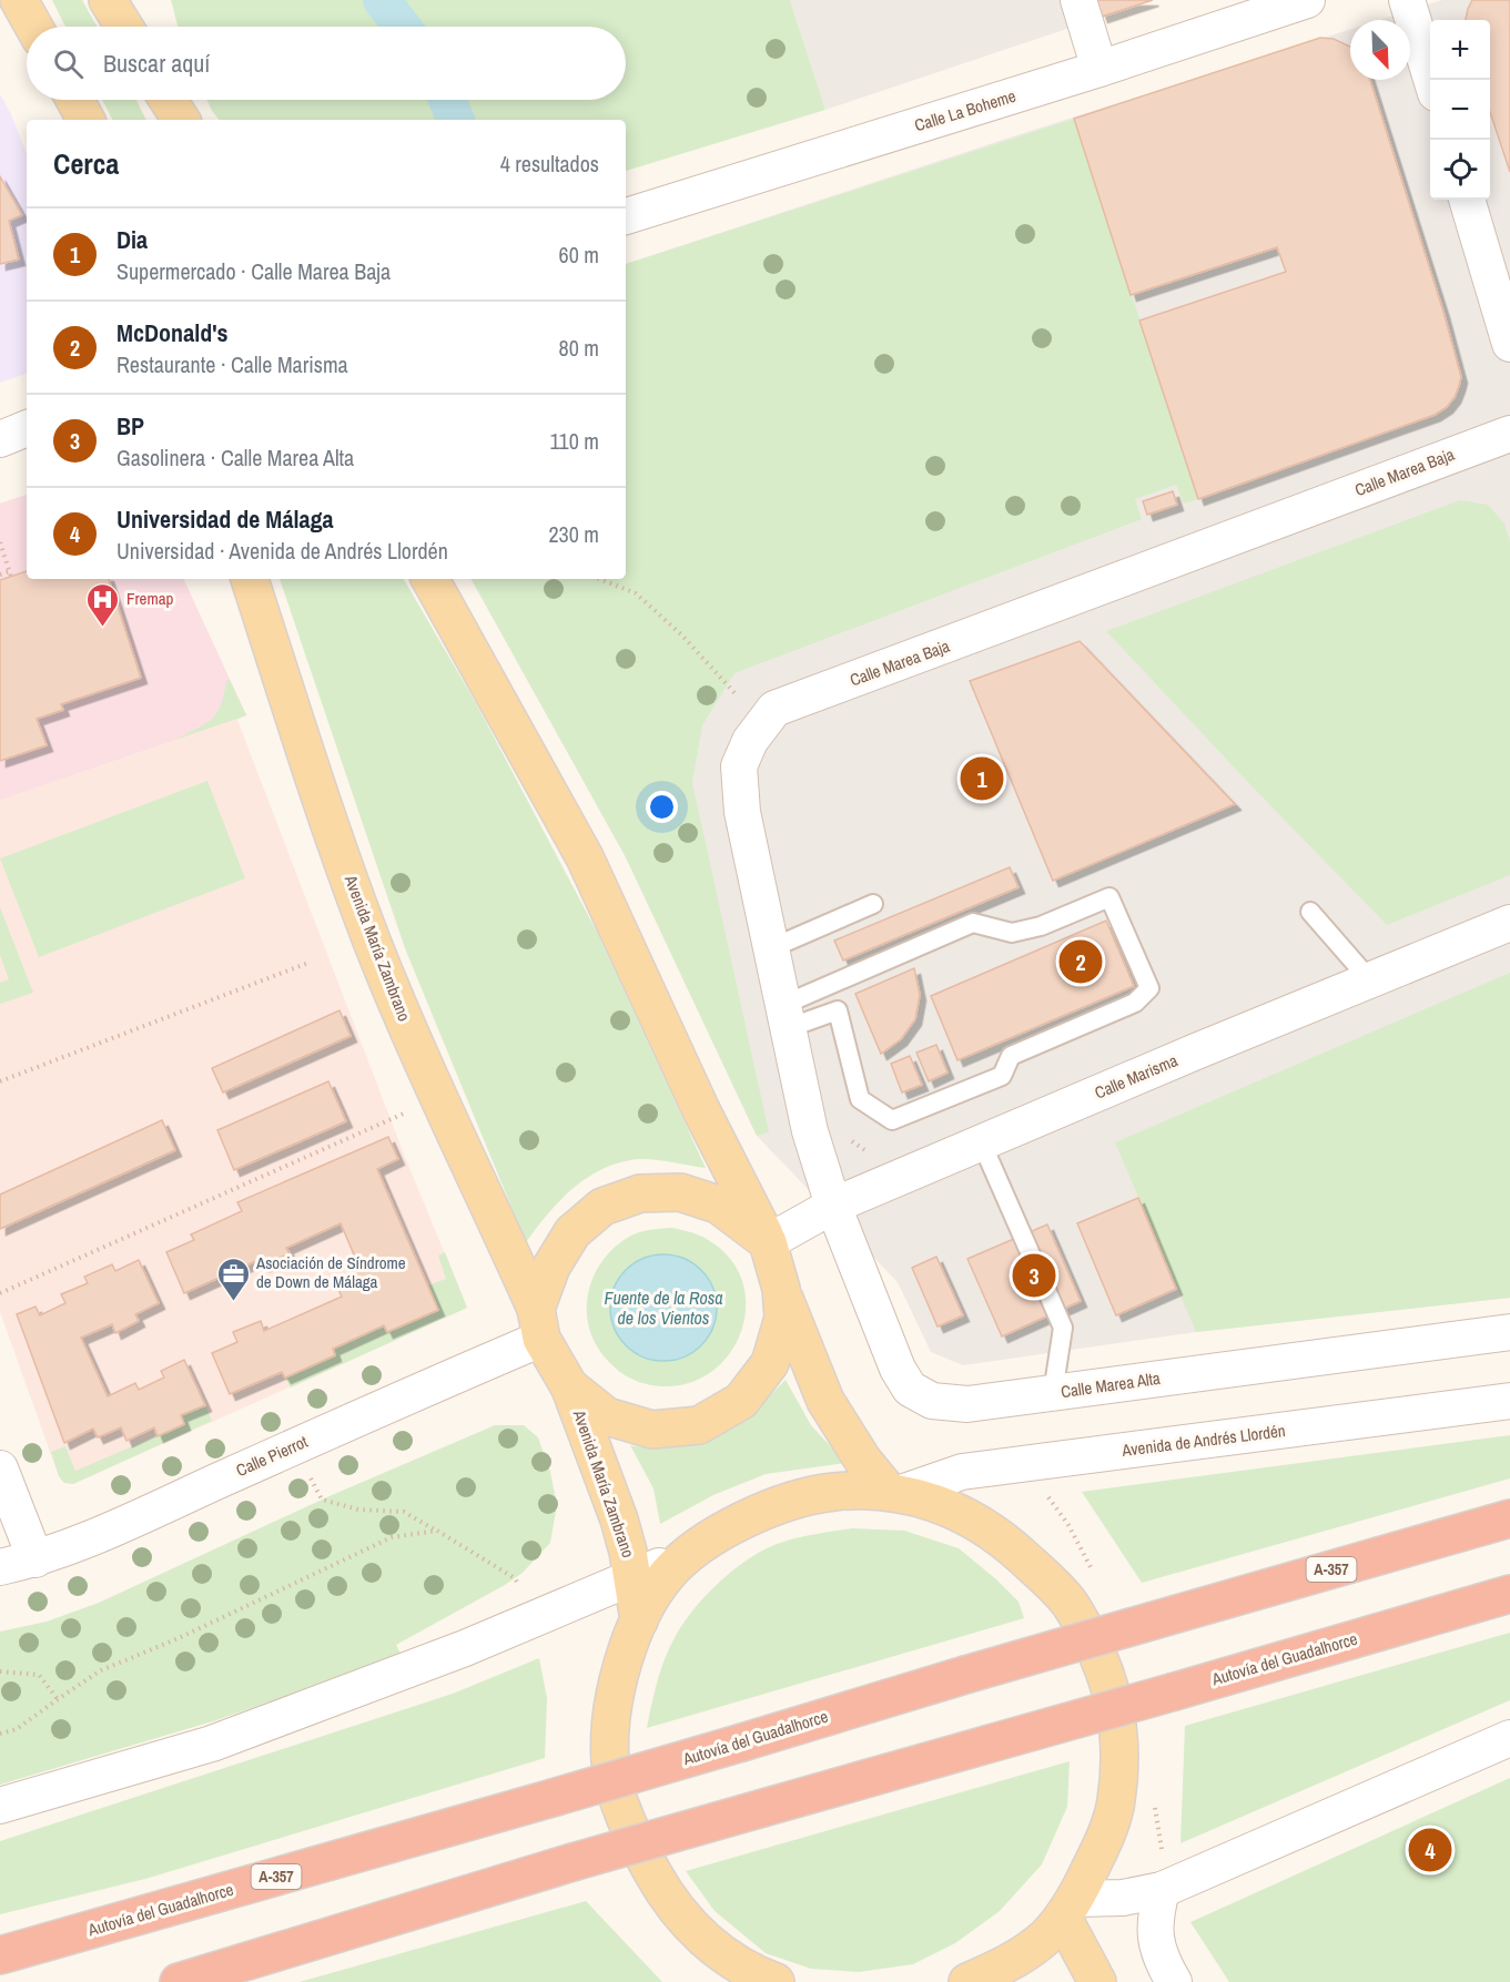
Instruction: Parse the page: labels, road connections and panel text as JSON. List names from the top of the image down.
{
  "streets": {
    "highway": ["A-357", "Autovía del Guadalhorce"],
    "main road": ["Avenida María Zambrano"],
    "street": [
      "Calle La Boheme",
      "Calle Marea Baja",
      "Calle Marisma",
      "Calle Marea Alta",
      "Avenida de Andrés Llordén",
      "Calle Pierrot"
    ]
  },
  "crossings": [
    ["Calle Marea Baja", "Calle Marisma"],
    ["Calle Marea Baja", "Calle Marea Alta"],
    ["Avenida María Zambrano", "Calle Pierrot"],
    ["Calle Marisma", "Calle Marea Alta"]
  ],
  "water": ["Fuente de la Rosa de los Vientos"],
  "places": {
    "hospital": ["Fremap"],
    "office": ["Asociación de Síndrome de Down de Málaga"]
  },
  "north": "bottom right",
  "page": {
    "map_buttons": ["+", "−"],
    "search": "Buscar aquí",
    "heading": ["Cerca", "4 resultados"],
    "list": [
      {
        "mark": "1",
        "name": "Dia",
        "note": "Supermercado · Calle Marea Baja",
        "value": "60 m"
      },
      {
        "mark": "2",
        "name": "McDonald's",
        "note": "Restaurante · Calle Marisma",
        "value": "80 m"
      },
      {
        "mark": "3",
        "name": "BP",
        "note": "Gasolinera · Calle Marea Alta",
        "value": "110 m"
      },
      {
        "mark": "4",
        "name": "Universidad de Málaga",
        "note": "Universidad · Avenida de Andrés Llordén",
        "value": "230 m"
      }
    ],
    "pins": [
      "1",
      "2",
      "3",
      "4"
    ]
  }
}
